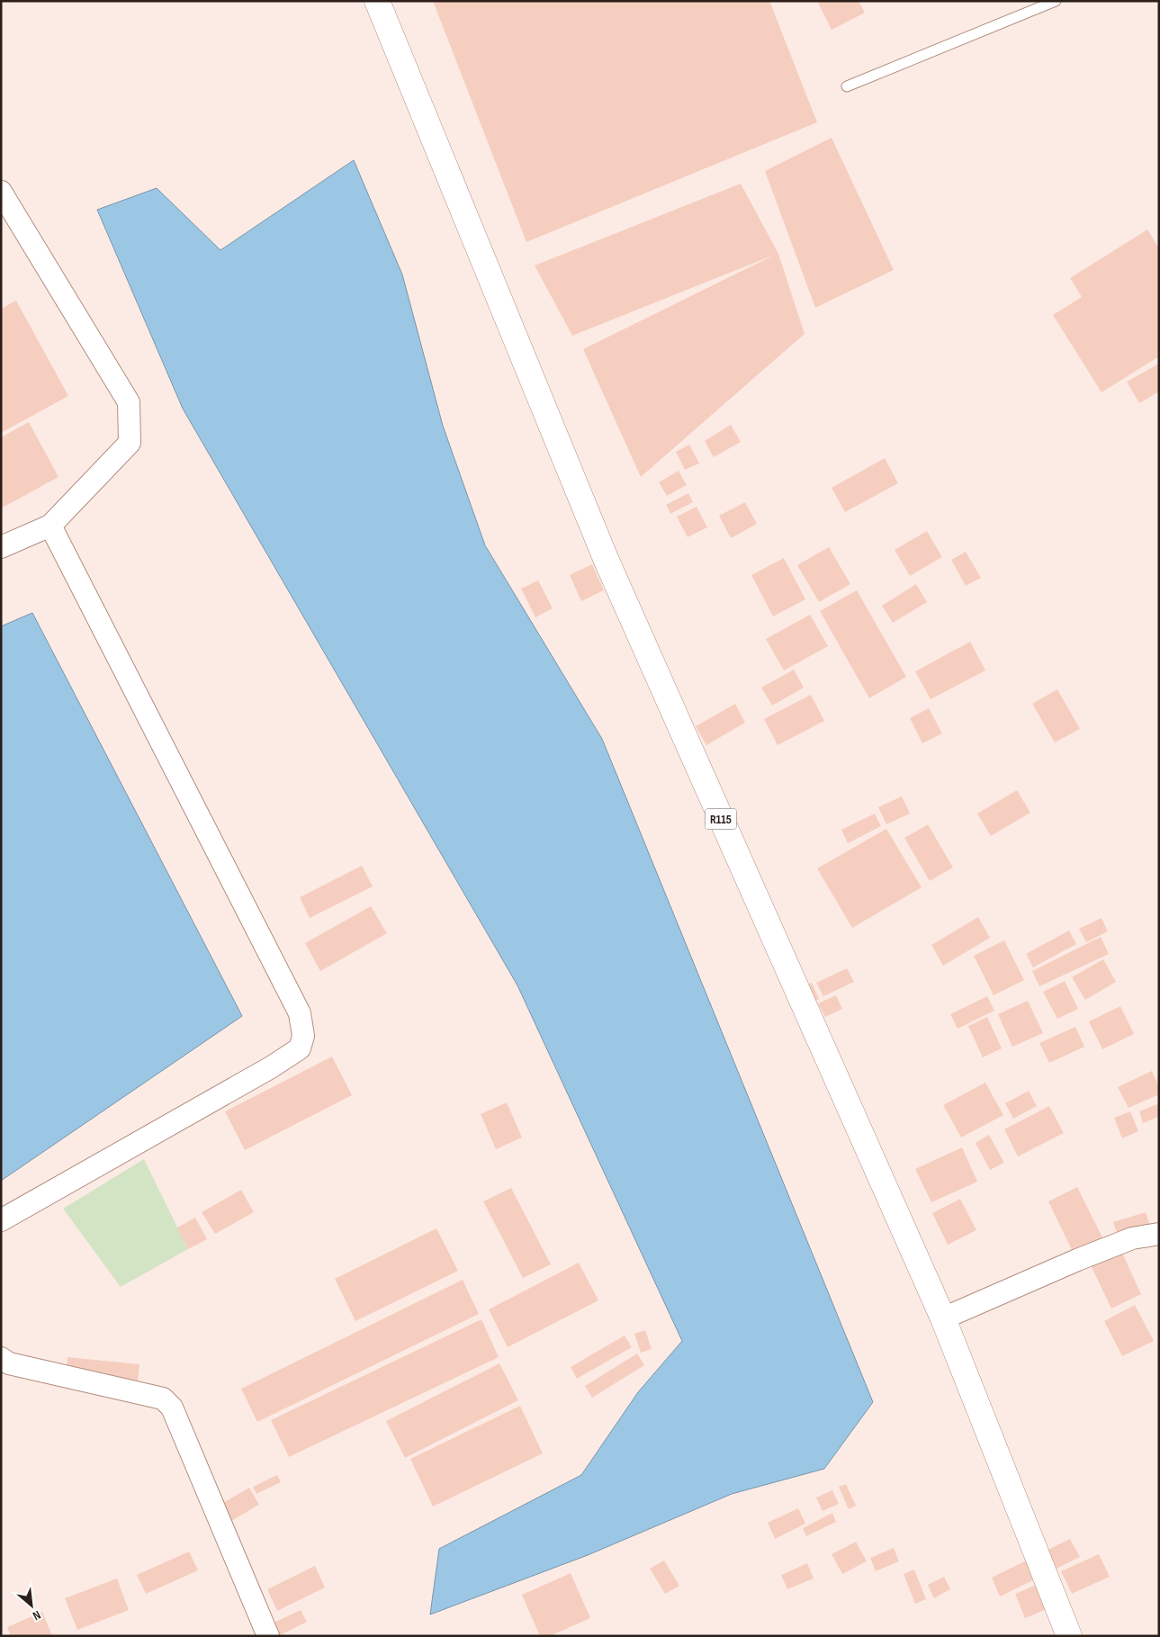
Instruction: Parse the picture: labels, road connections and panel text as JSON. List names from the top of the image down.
{
  "streets": {
    "main road": ["R115"]
  },
  "north": "bottom right"
}
